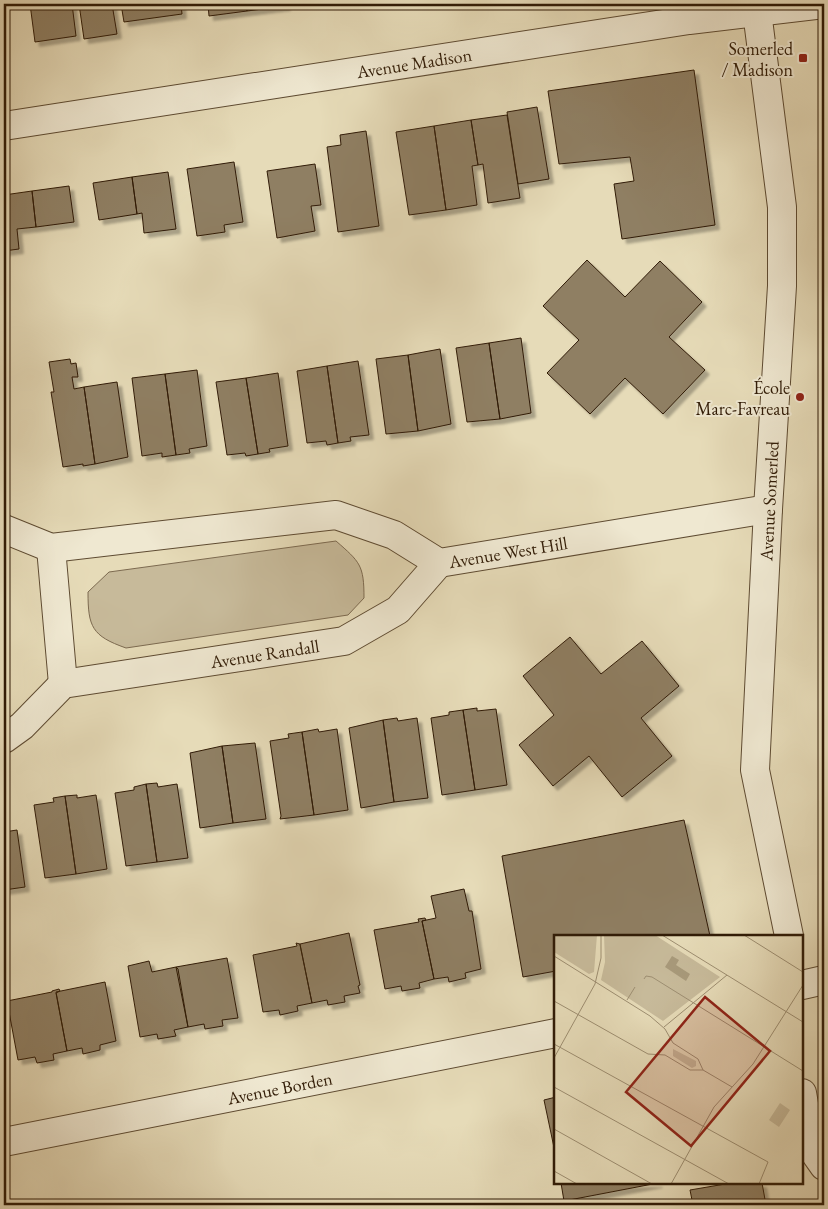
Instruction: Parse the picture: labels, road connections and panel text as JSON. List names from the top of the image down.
{
  "streets": {
    "street": [
      "Avenue Madison",
      "Avenue Somerled",
      "Avenue West Hill",
      "Avenue Randall",
      "Avenue Borden"
    ]
  },
  "crossings": [
    ["Avenue Madison", "Avenue Somerled"],
    ["Avenue Somerled", "Avenue West Hill"],
    ["Avenue West Hill", "Avenue Randall"]
  ],
  "places": {
    "transit": ["Somerled / Madison"],
    "other": ["École Marc-Favreau"]
  }
}
